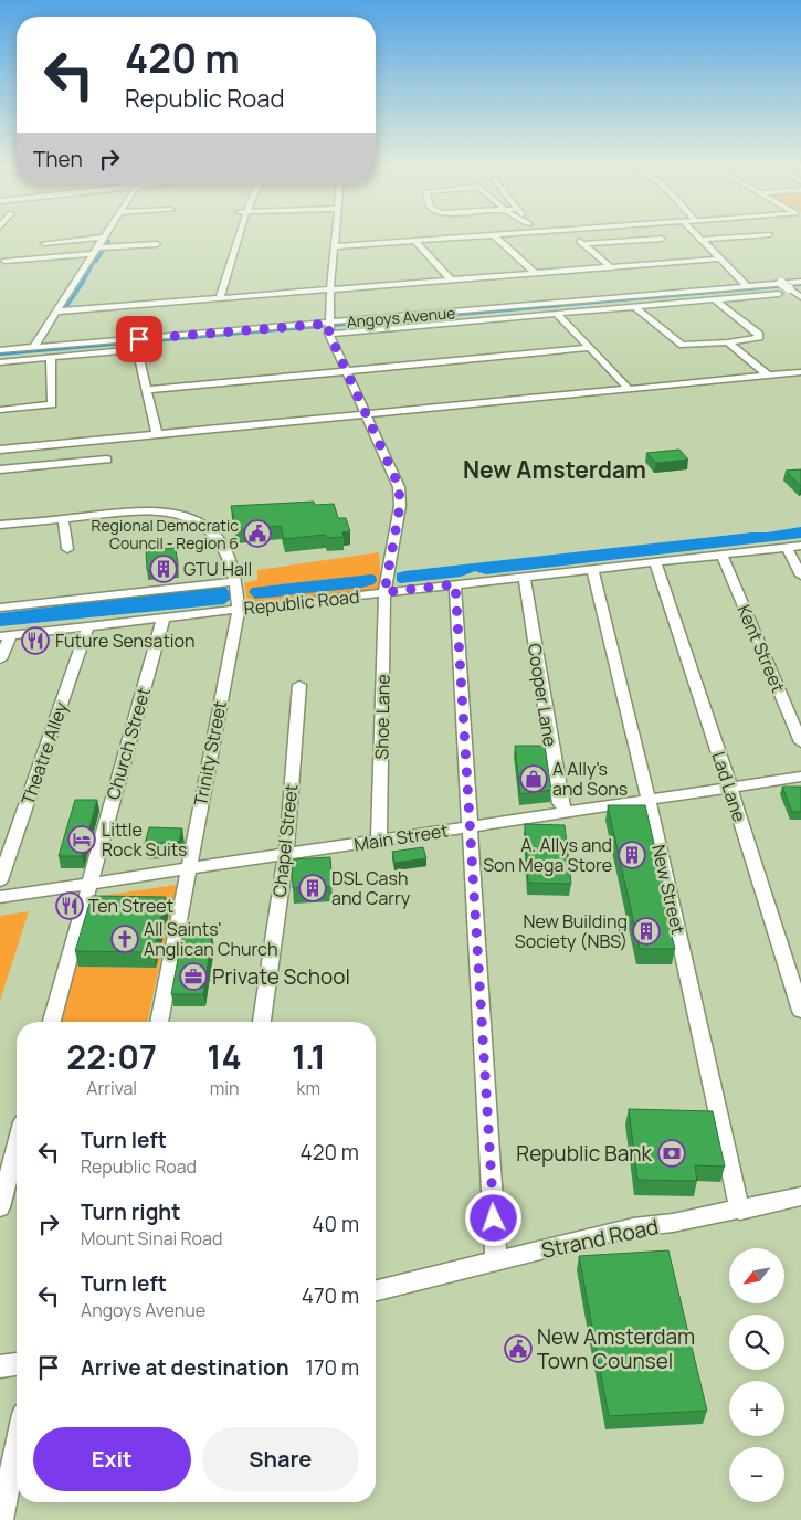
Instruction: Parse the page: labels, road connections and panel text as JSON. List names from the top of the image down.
{
  "streets": {
    "street": [
      "Angoys Avenue",
      "Republic Road",
      "Kent Street",
      "Cooper Lane",
      "Shoe Lane",
      "Church Street",
      "Theatre Alley",
      "Trinity Street",
      "Lad Lane",
      "Main Street",
      "Chapel Street",
      "New Street",
      "Strand Road"
    ]
  },
  "crossings": [
    ["Angoys Avenue", "Shoe Lane"],
    ["Republic Road", "Kent Street"],
    ["Republic Road", "Cooper Lane"],
    ["Republic Road", "Shoe Lane"],
    ["Republic Road", "Church Street"],
    ["Republic Road", "Theatre Alley"],
    ["Republic Road", "Trinity Street"],
    ["Republic Road", "Lad Lane"],
    ["Republic Road", "New Street"],
    ["Cooper Lane", "Main Street"],
    ["Shoe Lane", "Main Street"],
    ["Church Street", "Main Street"],
    ["Trinity Street", "Main Street"],
    ["Lad Lane", "Main Street"],
    ["Main Street", "Chapel Street"],
    ["Main Street", "New Street"],
    ["New Street", "Strand Road"]
  ],
  "districts": ["New Amsterdam"],
  "places": {
    "public building": ["Regional Democratic Council - Region 6", "New Amsterdam Town Counsel"],
    "building": [
      "GTU Hall",
      "A. Allys and Son Mega Store",
      "DSL Cash and Carry",
      "New Building Society (NBS)"
    ],
    "restaurant": ["Future Sensation", "Ten Street"],
    "shop": ["A Ally's and Sons"],
    "hotel": ["Little Rock Suits"],
    "church": ["All Saints' Anglican Church"],
    "office": ["Private School"],
    "bank": ["Republic Bank"]
  },
  "north": "bottom left",
  "page": {
    "turn": ["420 m", "Republic Road"],
    "then": "Then",
    "eta": [
      "22:07",
      "Arrival",
      "14",
      "min",
      "1.1",
      "km"
    ],
    "list": [
      {
        "name": "Turn left",
        "note": "Republic Road",
        "value": "420 m"
      },
      {
        "name": "Turn right",
        "note": "Mount Sinai Road",
        "value": "40 m"
      },
      {
        "name": "Turn left",
        "note": "Angoys Avenue",
        "value": "470 m"
      },
      {
        "name": "Arrive at destination",
        "value": "170 m"
      }
    ],
    "map_buttons": ["+", "−"],
    "buttons": ["Exit", "Share"]
  }
}
